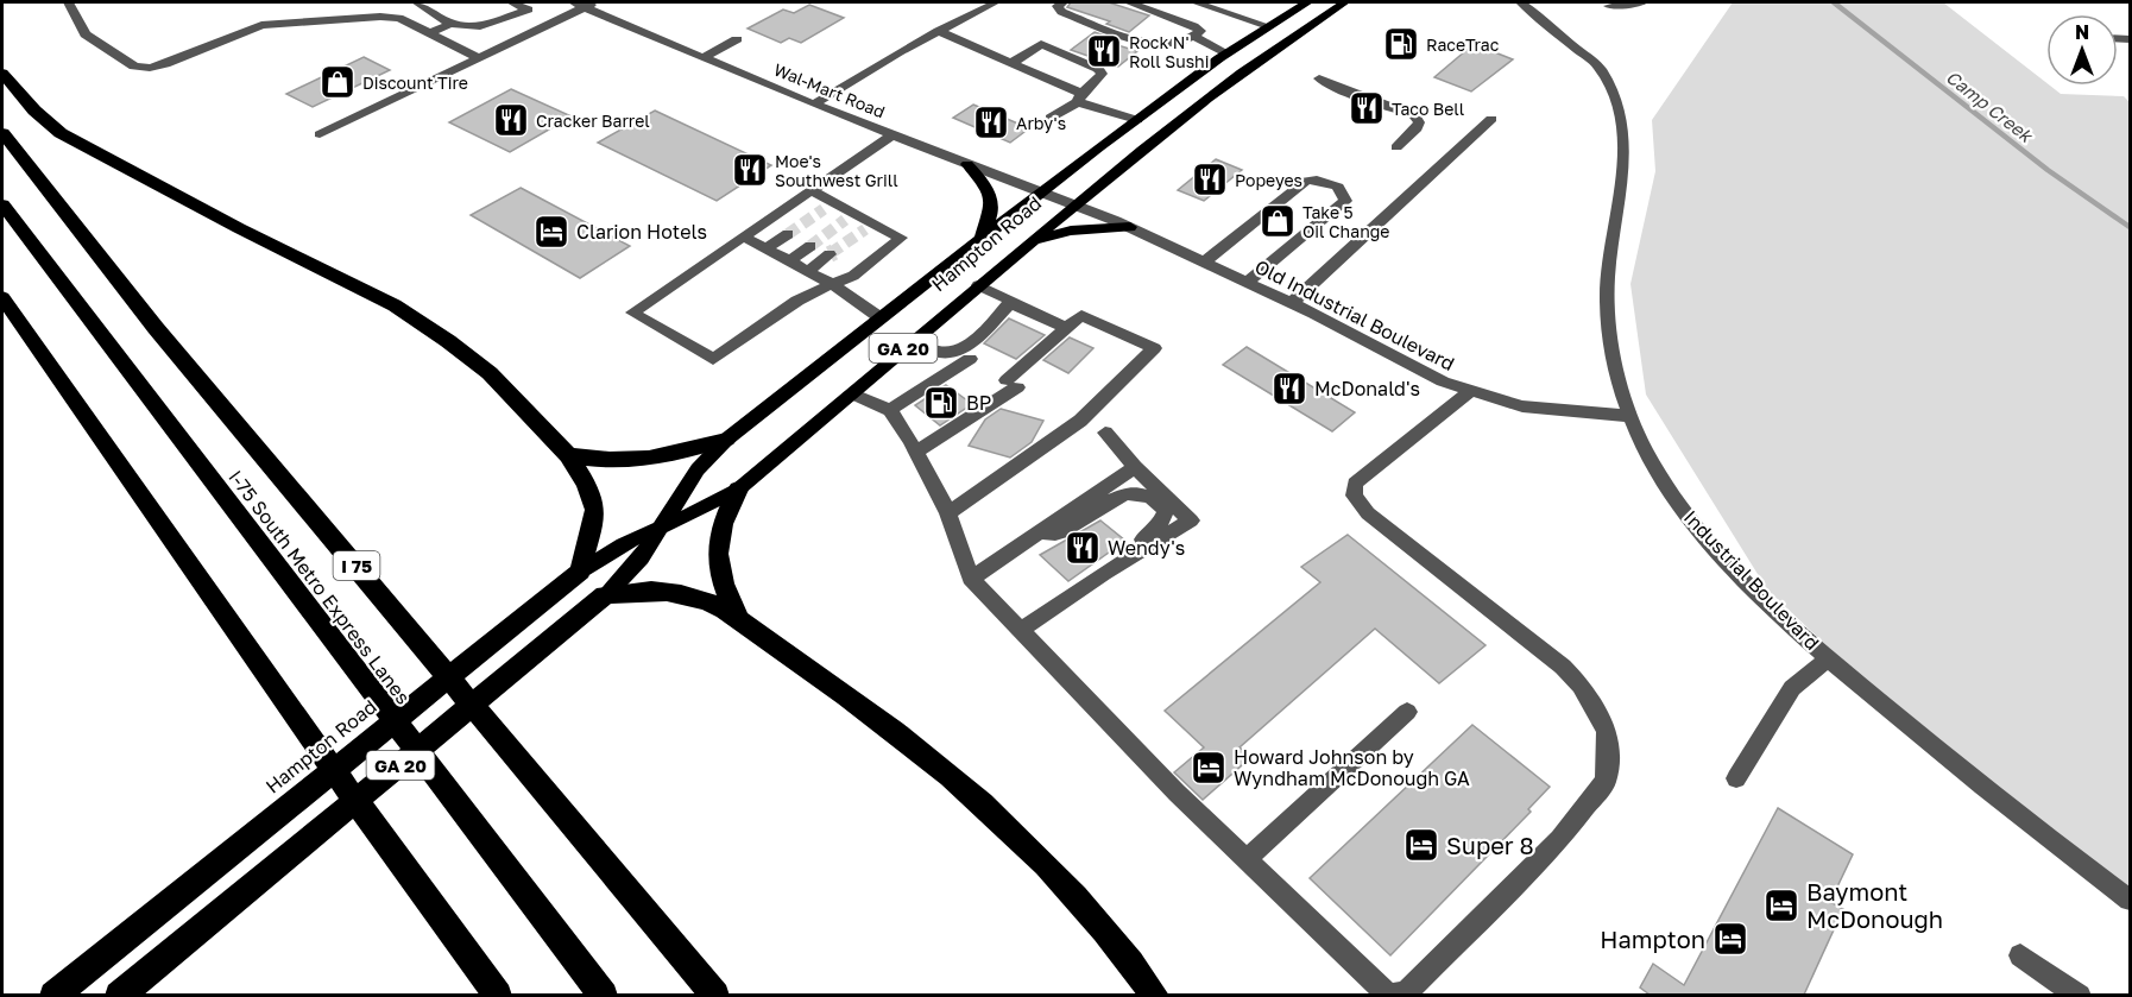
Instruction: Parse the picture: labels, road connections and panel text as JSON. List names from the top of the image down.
{
  "streets": {
    "highway": [
      "Hampton Road",
      "GA 20",
      "I 75",
      "I-75 South Metro Express Lanes"
    ],
    "street": ["Wal-Mart Road", "Old Industrial Boulevard", "Industrial Boulevard"]
  },
  "crossings": [
    ["Wal-Mart Road", "Hampton Road"],
    ["Wal-Mart Road", "Old Industrial Boulevard"],
    ["Hampton Road", "Old Industrial Boulevard"],
    ["Old Industrial Boulevard", "Industrial Boulevard"]
  ],
  "water": ["Camp Creek"],
  "places": {
    "fuel station": ["RaceTrac", "BP"],
    "restaurant": [
      "Rock N' Roll Sushi",
      "Taco Bell",
      "Cracker Barrel",
      "Arby's",
      "Moe's Southwest Grill",
      "Popeyes",
      "McDonald's",
      "Wendy's"
    ],
    "shop": ["Discount Tire", "Take 5 Oil Change"],
    "hotel": [
      "Clarion Hotels",
      "Howard Johnson by Wyndham McDonough GA",
      "Super 8",
      "Baymont McDonough",
      "Hampton"
    ]
  },
  "north": "top"
}
